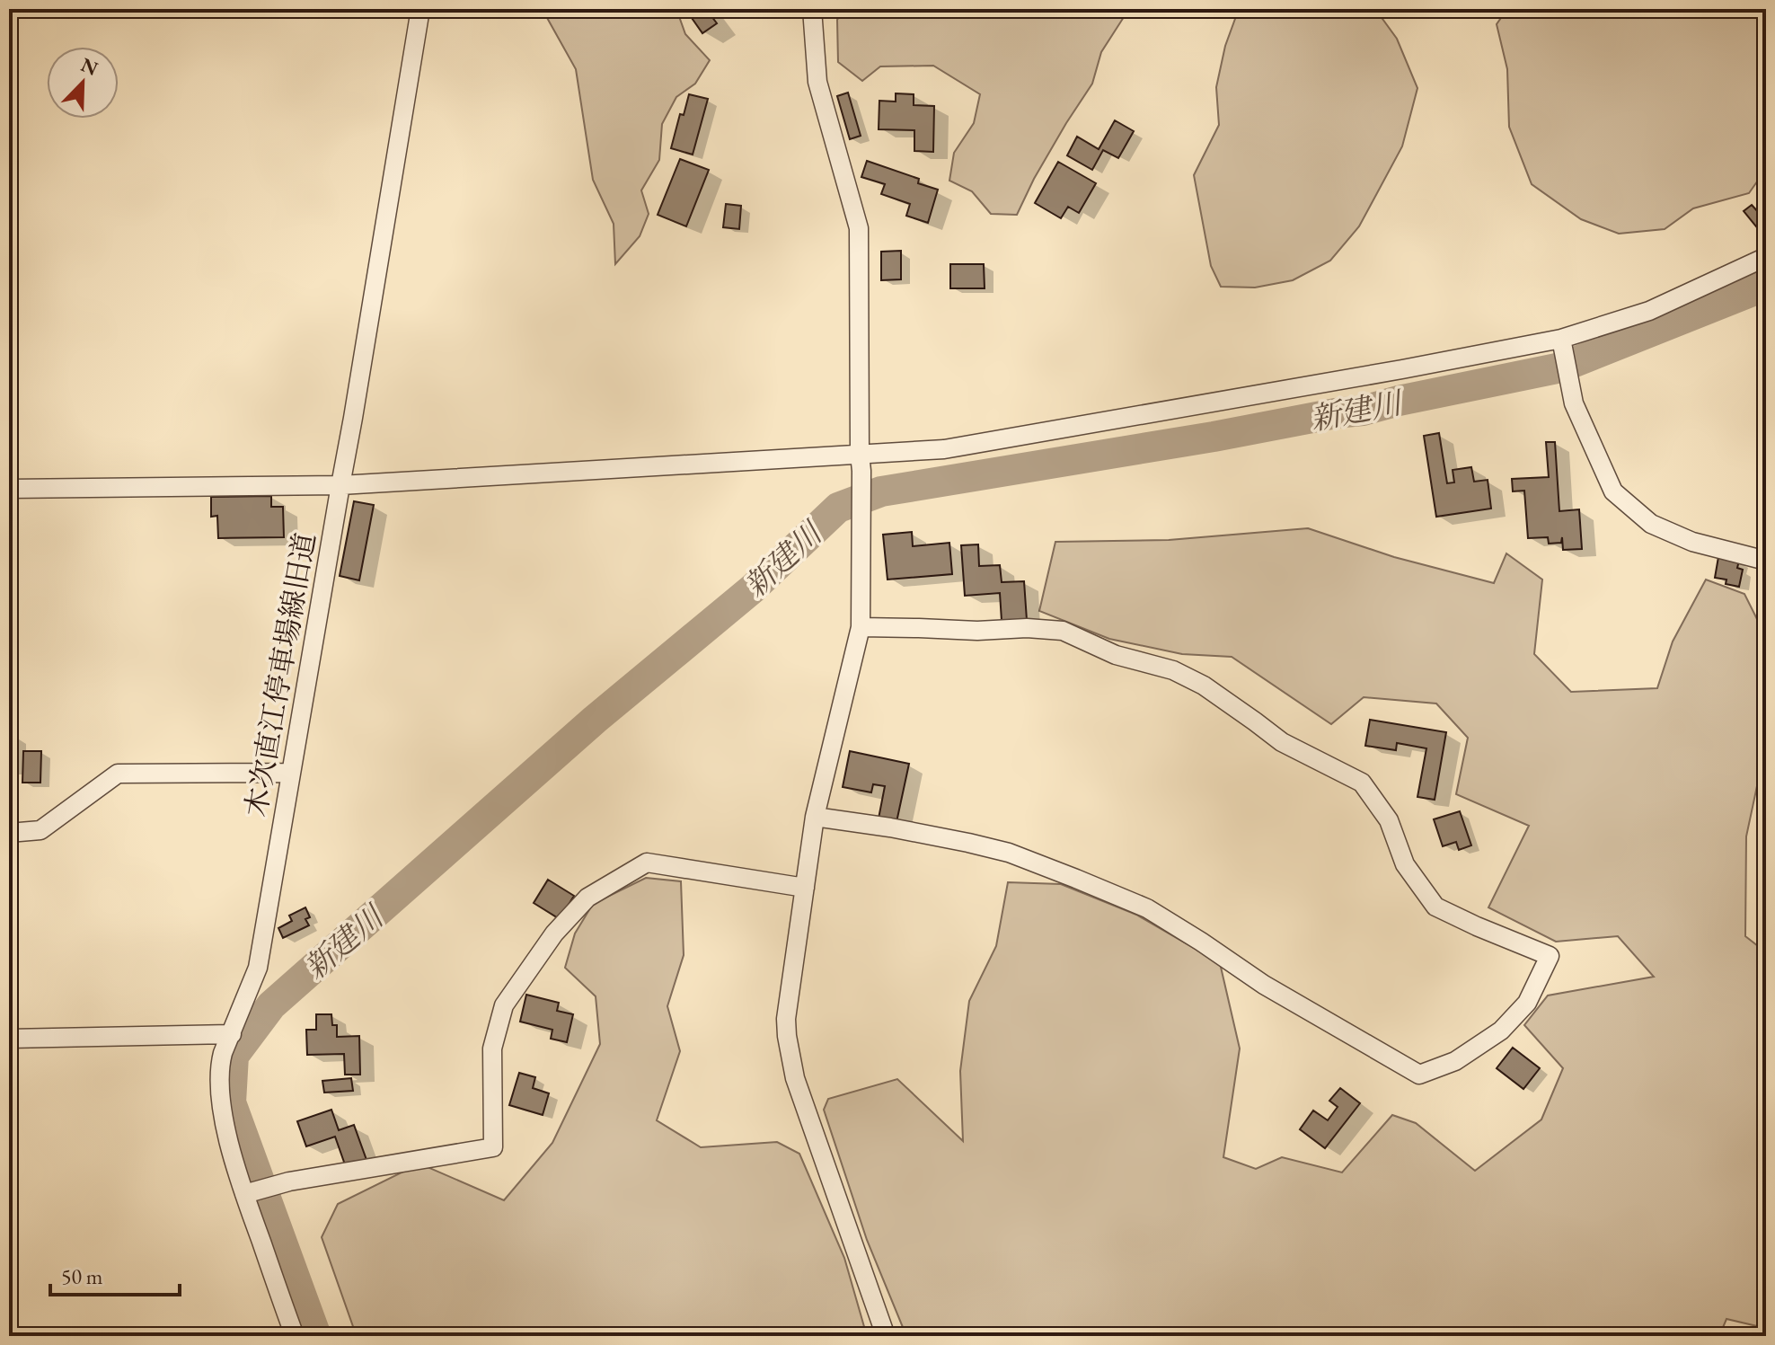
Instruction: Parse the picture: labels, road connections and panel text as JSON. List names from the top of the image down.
{
  "streets": {
    "street": ["木次直江停車場線旧道"]
  },
  "water": ["新建川"],
  "scale_bar": "50 m",
  "north": "top right"
}
